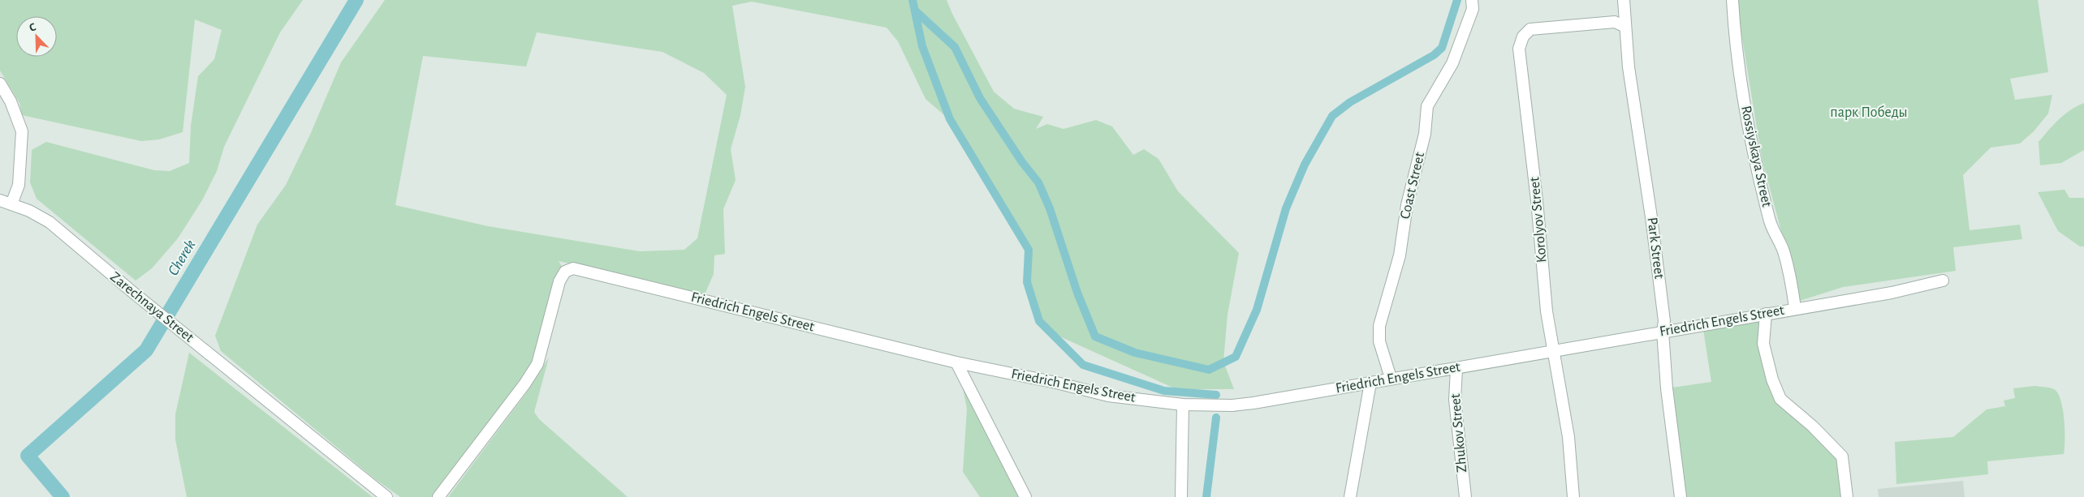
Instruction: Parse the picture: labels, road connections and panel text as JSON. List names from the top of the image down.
{
  "streets": {
    "street": [
      "Rossiyskaya Street",
      "Coast Street",
      "Korolyov Street",
      "Park Street",
      "Zarechnaya Street",
      "Friedrich Engels Street",
      "Zhukov Street"
    ]
  },
  "crossings": [
    ["Rossiyskaya Street", "Friedrich Engels Street"],
    ["Coast Street", "Friedrich Engels Street"],
    ["Korolyov Street", "Friedrich Engels Street"],
    ["Park Street", "Friedrich Engels Street"],
    ["Friedrich Engels Street", "Zhukov Street"]
  ],
  "water": ["Cherek"],
  "parks": ["парк Победы"],
  "north": "top left"
}
